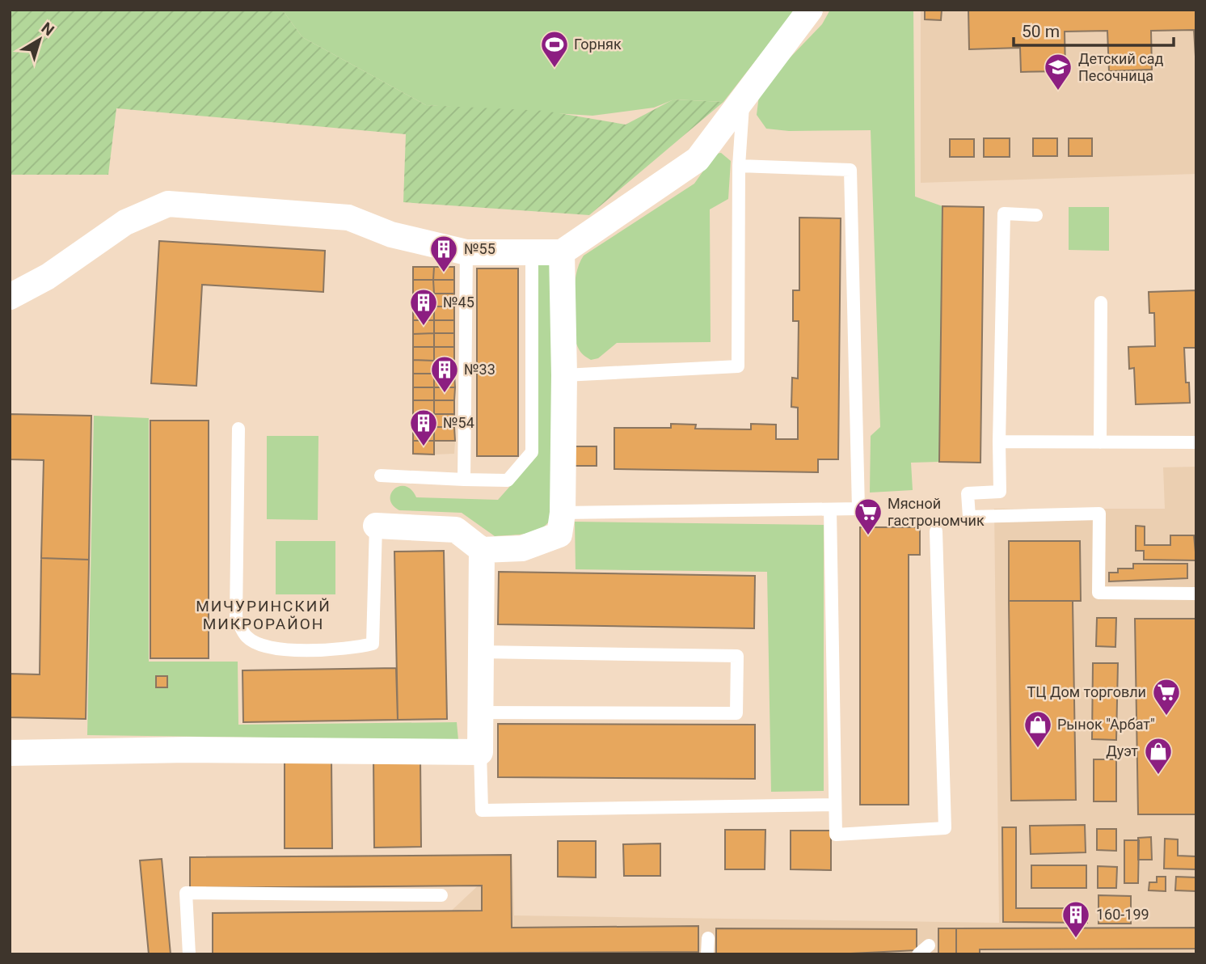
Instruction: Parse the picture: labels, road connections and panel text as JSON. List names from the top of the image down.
{
  "districts": ["МИЧУРИНСКИЙ МИКРОРАЙОН"],
  "places": {
    "sports": ["Горняк"],
    "school or university": ["Детский сад Песочница"],
    "building": [
      "№55",
      "№45",
      "№33",
      "№54",
      "160-199"
    ],
    "supermarket": ["Мясной гастрономчик", "ТЦ Дом торговли"],
    "shop": ["Рынок \"Арбат\"", "Дуэт"]
  },
  "scale_bar": "50 m",
  "north": "top right"
}
